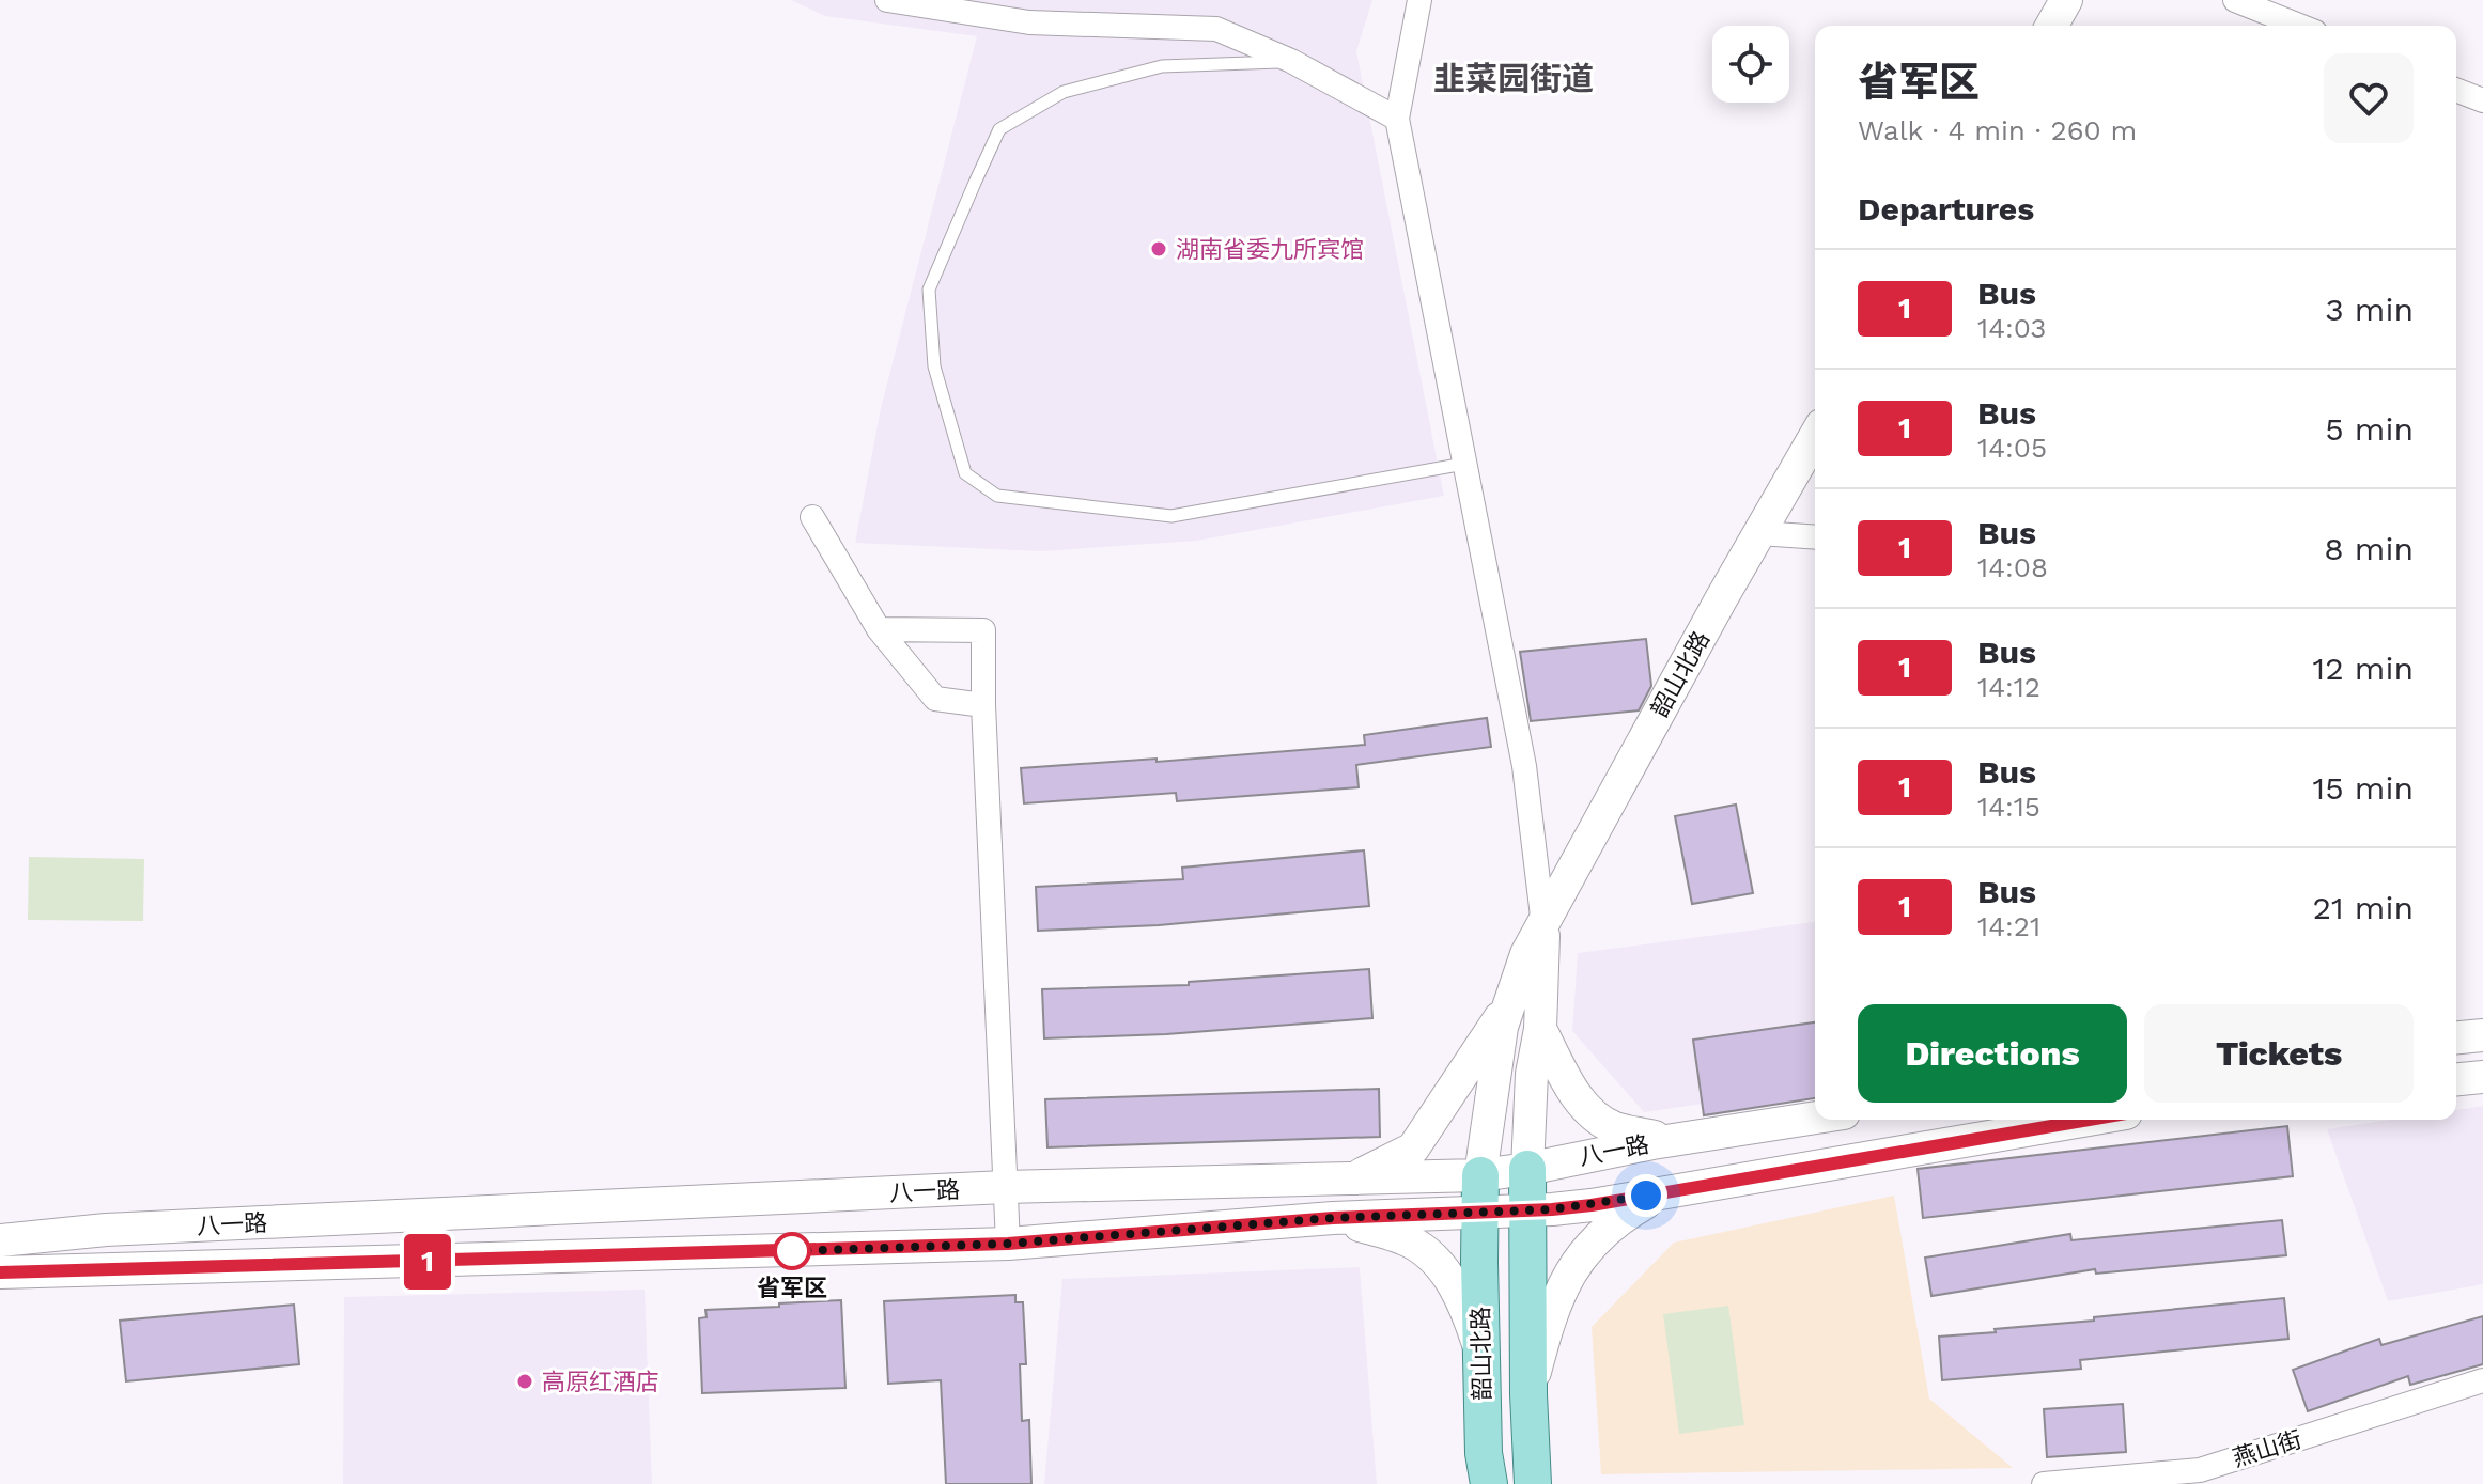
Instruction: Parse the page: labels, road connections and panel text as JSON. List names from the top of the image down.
{
  "streets": {
    "main road": ["韶山北路", "八一路"],
    "street": ["燕山街"]
  },
  "crossings": [
    ["韶山北路", "八一路"]
  ],
  "districts": ["韭菜园街道"],
  "places": ["湖南省委九所宾馆", "省军区", "高原红酒店"],
  "lines": ["bus line 1"],
  "page": {
    "on_map": "1",
    "heading": [
      ["省军区", "Walk · 4 min · 260 m"],
      "Departures"
    ],
    "list": [
      {
        "mark": "1",
        "name": "Bus",
        "note": "14:03",
        "value": "3 min"
      },
      {
        "mark": "1",
        "name": "Bus",
        "note": "14:05",
        "value": "5 min"
      },
      {
        "mark": "1",
        "name": "Bus",
        "note": "14:08",
        "value": "8 min"
      },
      {
        "mark": "1",
        "name": "Bus",
        "note": "14:12",
        "value": "12 min"
      },
      {
        "mark": "1",
        "name": "Bus",
        "note": "14:15",
        "value": "15 min"
      },
      {
        "mark": "1",
        "name": "Bus",
        "note": "14:21",
        "value": "21 min"
      }
    ],
    "buttons": ["Directions", "Tickets"]
  }
}
